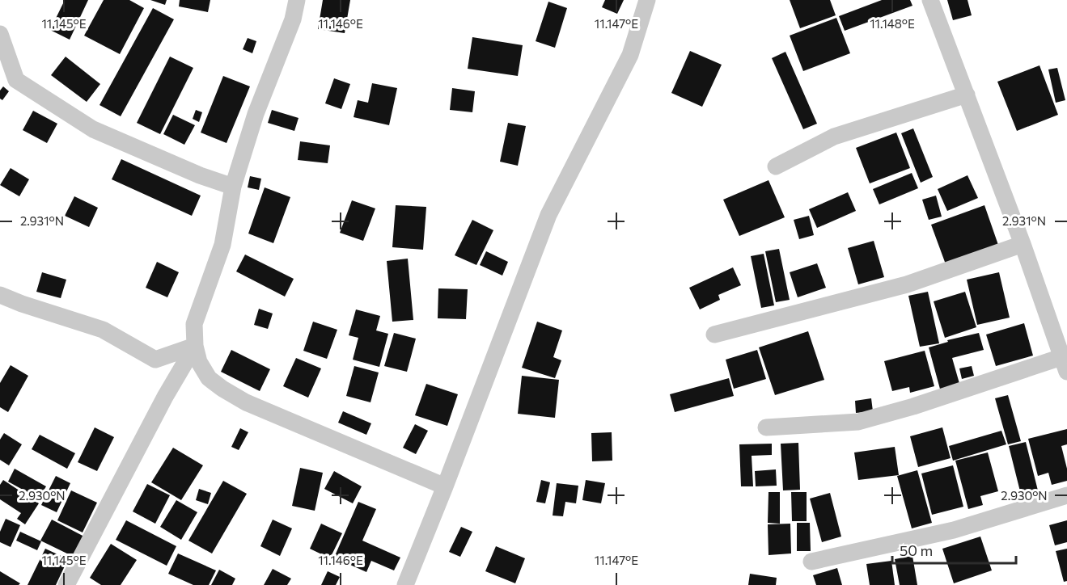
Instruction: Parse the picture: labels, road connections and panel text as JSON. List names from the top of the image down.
{
  "scale_bar": "50 m",
  "coordinates": [
    "11.145°E",
    "11.146°E",
    "11.147°E",
    "11.148°E",
    "2.931°N",
    "2.930°N"
  ]
}
